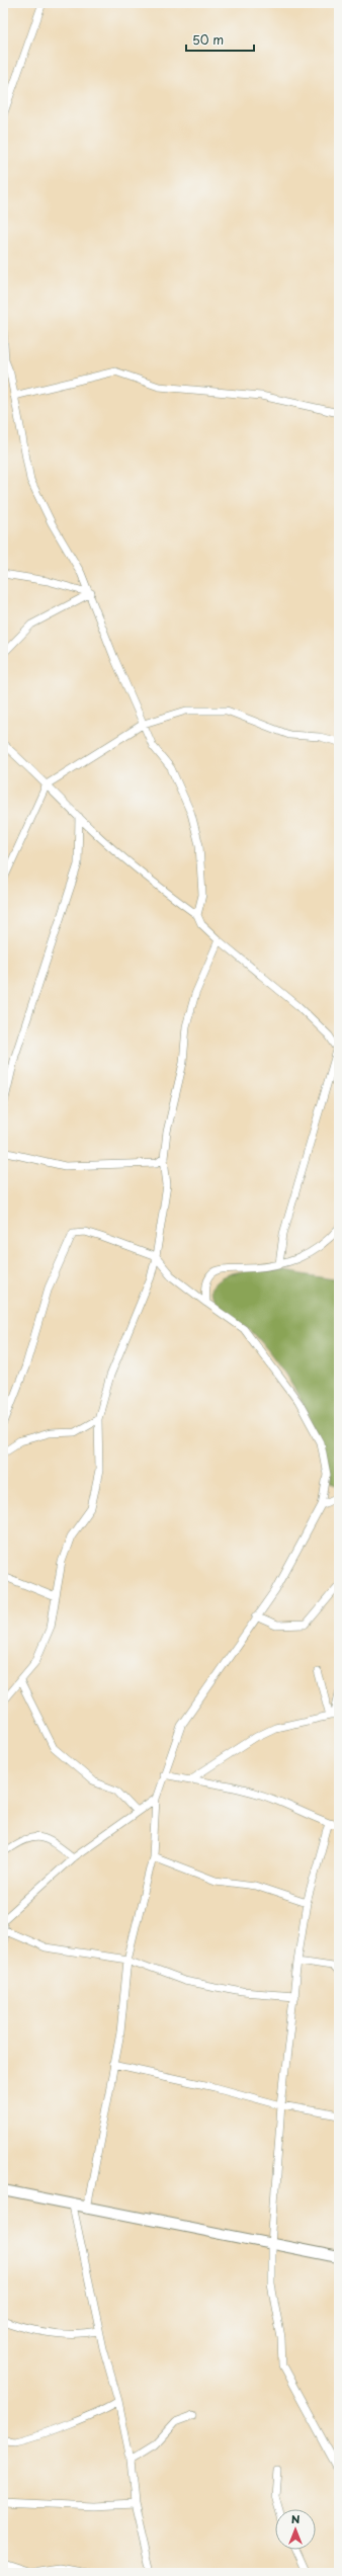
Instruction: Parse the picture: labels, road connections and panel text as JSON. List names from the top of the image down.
{
  "scale_bar": "50 m",
  "north": "top"
}
